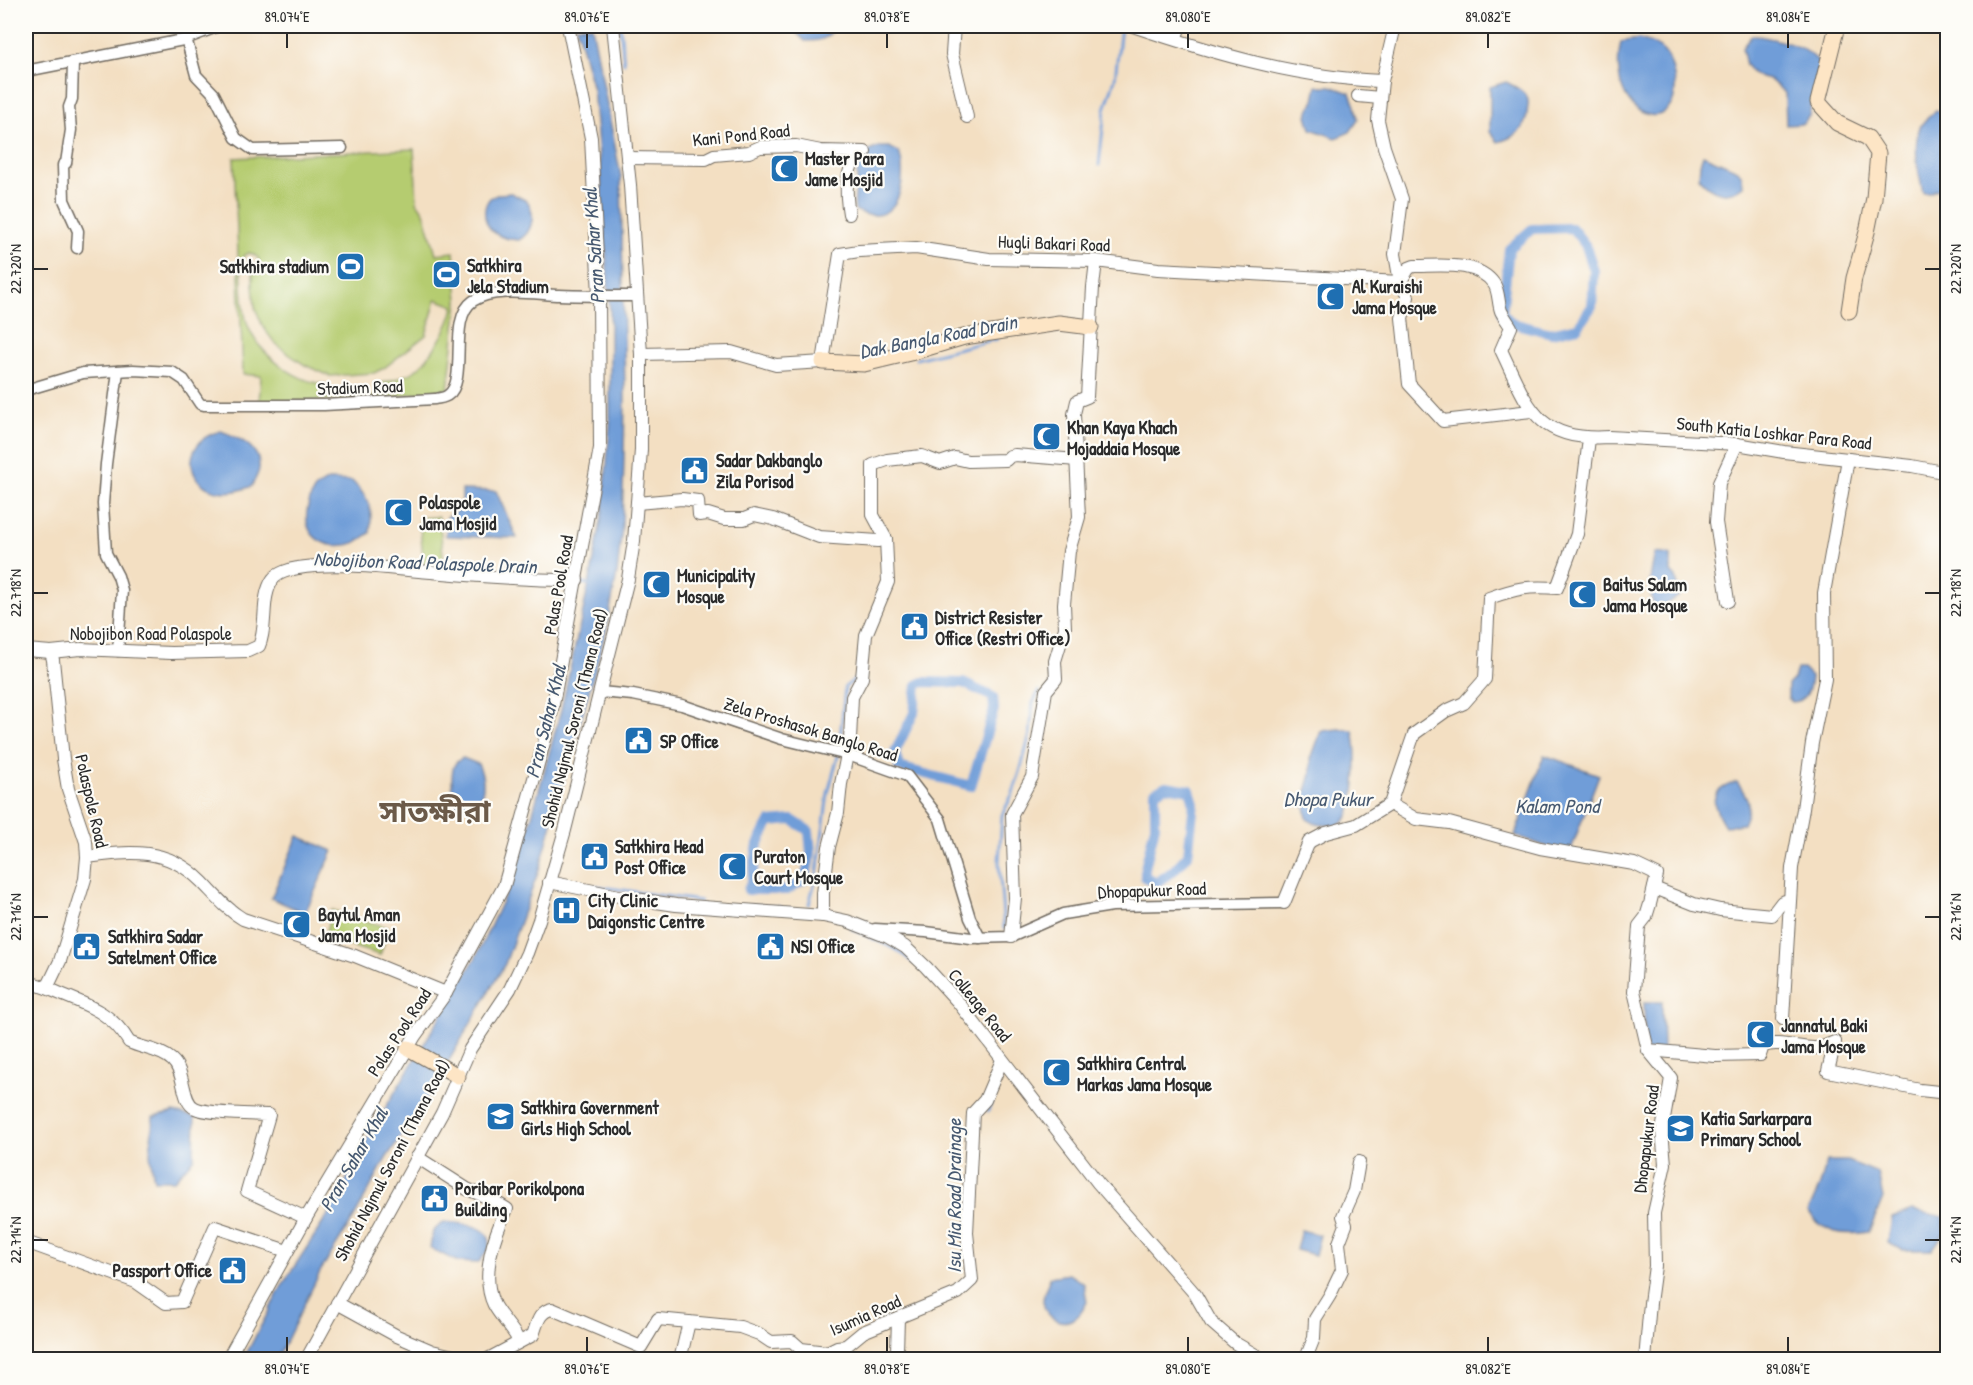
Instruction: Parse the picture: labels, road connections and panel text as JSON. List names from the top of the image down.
{
  "streets": {
    "street": [
      "Kani Pond Road",
      "Hugli Bakari Road",
      "Stadium Road",
      "South Katia Loshkar Para Road",
      "Polas Pool Road",
      "Nobojibon Road Polaspole",
      "Shohid Najmul Soroni (Thana Road)",
      "Zela Proshasok Banglo Road",
      "Polaspole Road",
      "Dhopapukur Road",
      "Colleage Road",
      "Isumia Road"
    ]
  },
  "crossings": [
    ["Kani Pond Road", "Shohid Najmul Soroni (Thana Road)"],
    ["Hugli Bakari Road", "South Katia Loshkar Para Road"],
    ["Stadium Road", "Polas Pool Road"],
    ["Stadium Road", "Shohid Najmul Soroni (Thana Road)"],
    ["Polas Pool Road", "Nobojibon Road Polaspole"],
    ["Nobojibon Road Polaspole", "Polaspole Road"],
    ["Shohid Najmul Soroni (Thana Road)", "Zela Proshasok Banglo Road"],
    ["Shohid Najmul Soroni (Thana Road)", "Colleage Road"],
    ["Zela Proshasok Banglo Road", "Dhopapukur Road"],
    ["Dhopapukur Road", "Colleage Road"],
    ["Colleage Road", "Isumia Road"]
  ],
  "districts": ["সাতক্ষীরা"],
  "water": [
    "Pran Sahar Khal",
    "Dak Bangla Road Drain",
    "Nobojibon Road Polaspole Drain",
    "Dhopa Pukur",
    "Kalam Pond",
    "Isu Mia Road Drainage"
  ],
  "places": {
    "mosque": [
      "Master Para Jame Mosjid",
      "Al Kuraishi Jama Mosque",
      "Khan Kaya Khach Mojaddaia Mosque",
      "Polaspole Jama Mosjid",
      "Municipality Mosque",
      "Baitus Salam Jama Mosque",
      "Puraton Court Mosque",
      "Baytul Aman Jama Mosjid",
      "Jannatul Baki Jama Mosque",
      "Satkhira Central Markas Jama Mosque"
    ],
    "sports": ["Satkhira stadium", "Satkhira Jela Stadium"],
    "public building": [
      "Sadar Dakbanglo Zila Porisod",
      "District Resister Office (Restri Office)",
      "SP Office",
      "Satkhira Head Post Office",
      "Satkhira Sadar Satelment Office",
      "NSI Office",
      "Poribar Porikolpona Building",
      "Passport Office"
    ],
    "hospital": ["City Clinic Daigonstic Centre"],
    "school or university": ["Satkhira Government Girls High School", "Katia Sarkarpara Primary School"]
  },
  "coordinates": [
    "89.074°E",
    "89.076°E",
    "89.078°E",
    "89.080°E",
    "89.082°E",
    "89.084°E",
    "22.720°N",
    "22.718°N",
    "22.716°N",
    "22.714°N"
  ]
}
